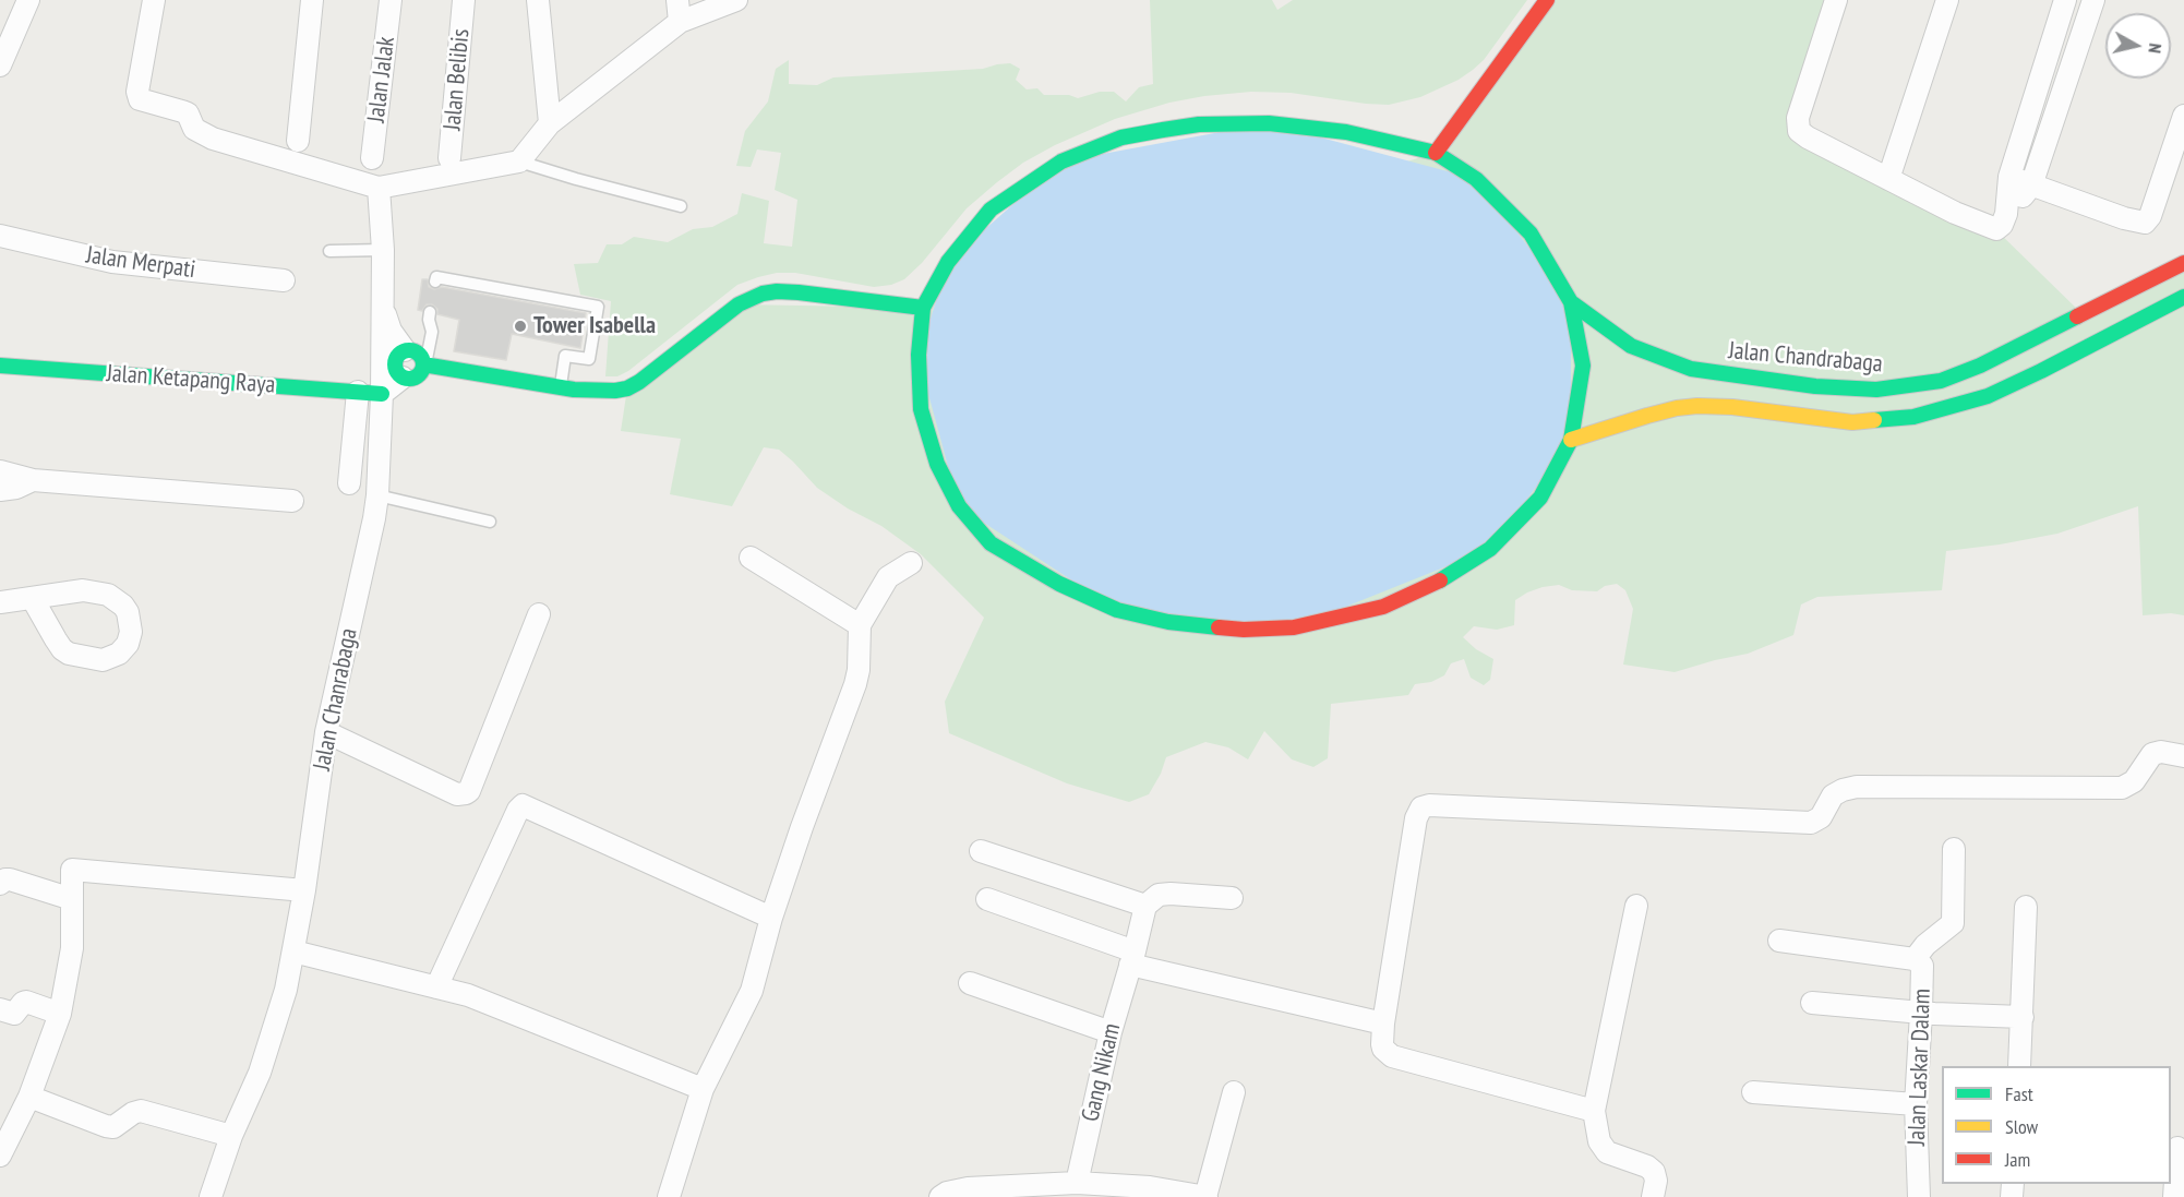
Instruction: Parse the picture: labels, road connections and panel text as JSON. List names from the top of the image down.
{
  "streets": {
    "street": [
      "Jalan Jalak",
      "Jalan Belibis",
      "Jalan Merpati",
      "Jalan Chandrabaga",
      "Jalan Ketapang Raya",
      "Jalan Chanrabaga",
      "Jalan Laskar Dalam",
      "Gang Nikam"
    ]
  },
  "crossings": [
    ["Jalan Ketapang Raya", "Jalan Chanrabaga"]
  ],
  "places": ["Tower Isabella"],
  "legend": ["Fast", "Slow", "Jam"],
  "north": "right"
}
